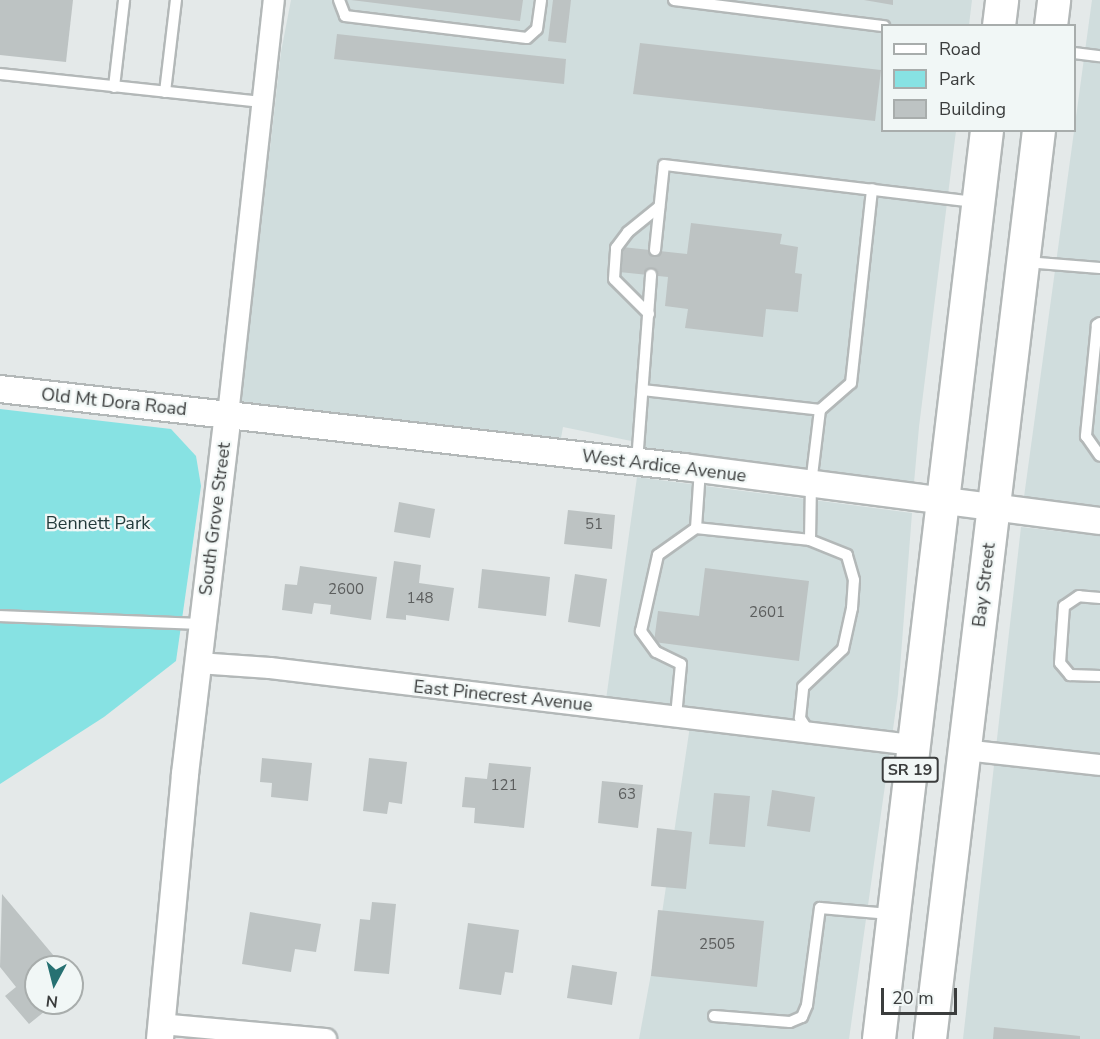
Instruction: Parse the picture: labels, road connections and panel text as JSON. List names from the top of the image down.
{
  "streets": {
    "main road": ["Bay Street", "SR 19"],
    "street": [
      "Old Mt Dora Road",
      "West Ardice Avenue",
      "South Grove Street",
      "East Pinecrest Avenue"
    ]
  },
  "crossings": [
    ["Old Mt Dora Road", "West Ardice Avenue"],
    ["Old Mt Dora Road", "South Grove Street"],
    ["West Ardice Avenue", "South Grove Street"],
    ["West Ardice Avenue", "Bay Street"],
    ["West Ardice Avenue", "SR 19"],
    ["South Grove Street", "East Pinecrest Avenue"],
    ["East Pinecrest Avenue", "SR 19"]
  ],
  "parks": ["Bennett Park"],
  "house_numbers": [
    "51",
    "2600",
    "148",
    "2601",
    "121",
    "63",
    "2505"
  ],
  "legend": ["Road", "Park", "Building"],
  "scale_bar": "20 m",
  "north": "bottom"
}
